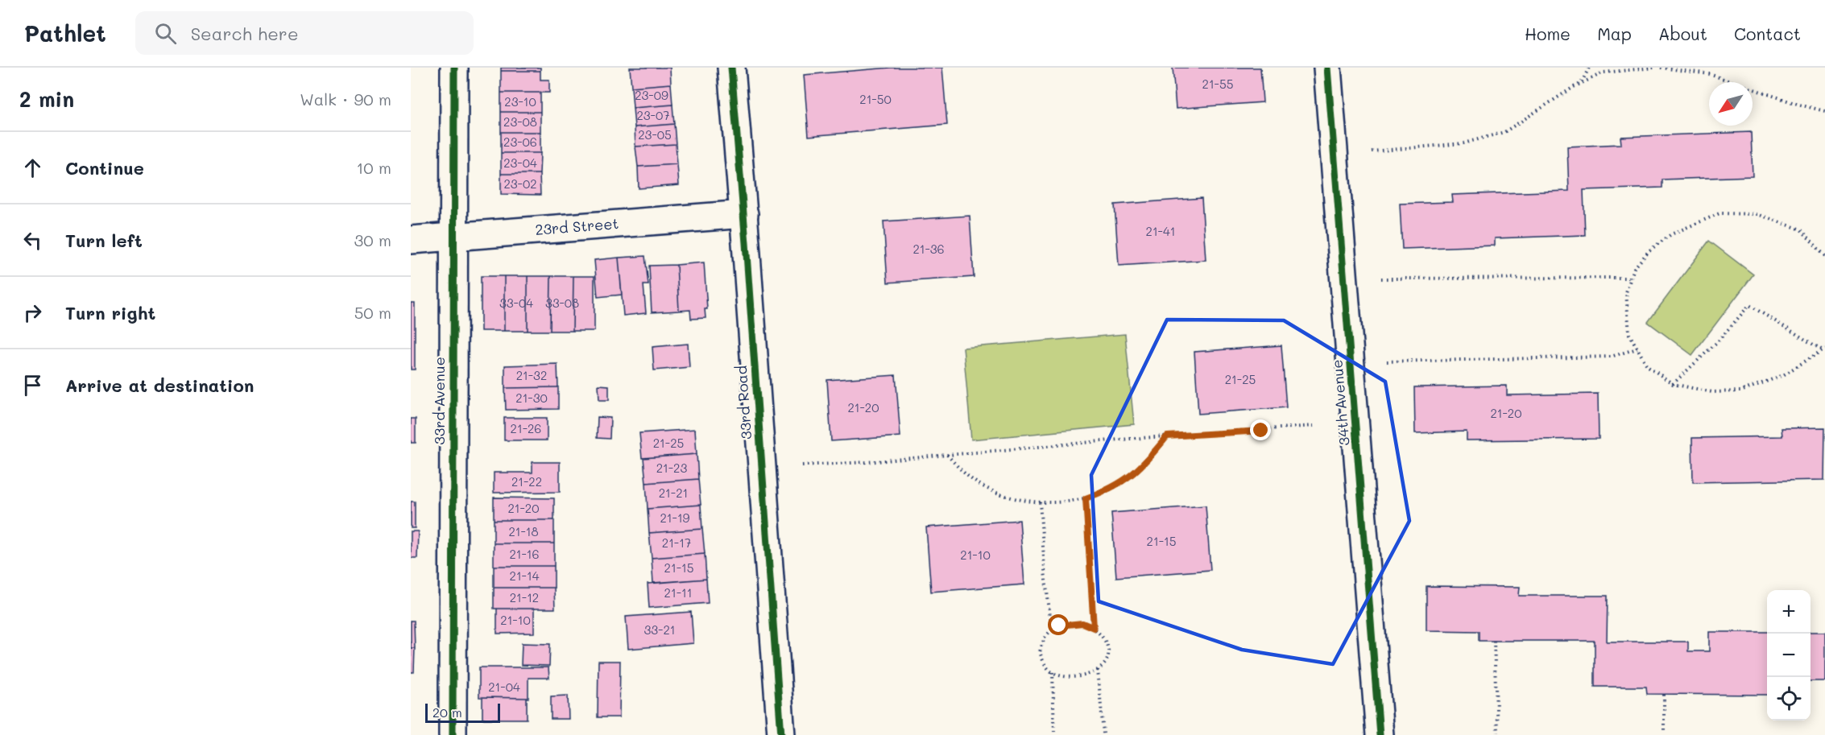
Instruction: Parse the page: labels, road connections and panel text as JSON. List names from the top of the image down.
{
  "streets": {
    "street": [
      "23rd Street",
      "33rd Avenue",
      "33rd Road",
      "34th Avenue"
    ]
  },
  "crossings": [
    ["23rd Street", "33rd Avenue"],
    ["23rd Street", "33rd Road"]
  ],
  "house_numbers": [
    "21-55",
    "23-09",
    "21-50",
    "23-10",
    "23-07",
    "23-08",
    "23-05",
    "23-06",
    "23-04",
    "23-02",
    "21-41",
    "21-36",
    "33-04",
    "33-08",
    "21-32",
    "21-25",
    "21-30",
    "21-20",
    "21-20",
    "21-26",
    "21-25",
    "21-23",
    "21-22",
    "21-21",
    "21-20",
    "21-19",
    "21-18",
    "21-15",
    "21-17",
    "21-16",
    "21-10",
    "21-15",
    "21-14",
    "21-11",
    "21-12",
    "21-10",
    "33-21",
    "21-04"
  ],
  "scale_bar": "20 m",
  "north": "bottom left",
  "page": {
    "header": "Pathlet",
    "search": "Search here",
    "nav": [
      "Home",
      "Map",
      "About",
      "Contact"
    ],
    "heading": ["2 min", "Walk · 90 m"],
    "list": [
      ["Continue", "10 m"],
      ["Turn left", "30 m"],
      ["Turn right", "50 m"],
      "Arrive at destination"
    ],
    "map_buttons": ["+", "−"],
    "scale": "20 m"
  }
}
